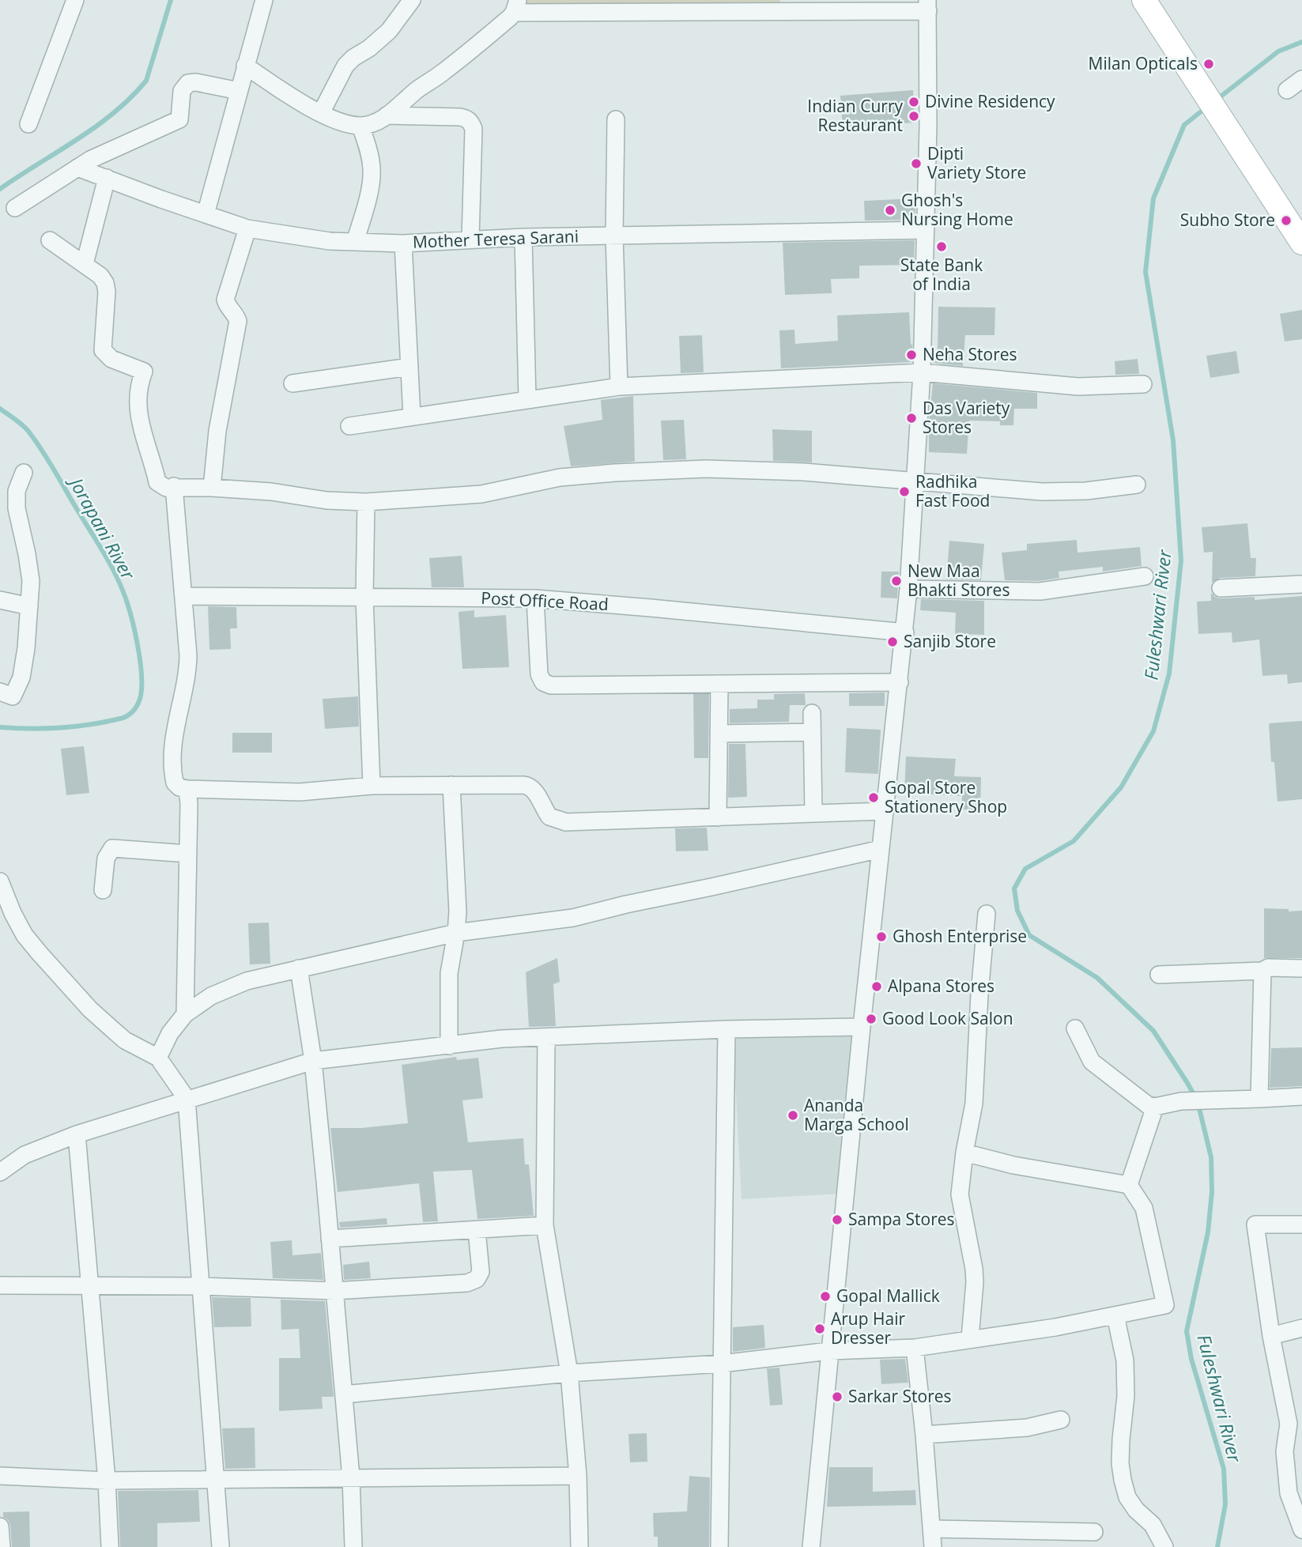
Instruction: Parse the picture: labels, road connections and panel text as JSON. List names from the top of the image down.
{
  "streets": {
    "street": ["Mother Teresa Sarani", "Post Office Road"]
  },
  "water": ["Jorapani River", "Fuleshwari River"],
  "places": [
    "Milan Opticals",
    "Divine Residency",
    "Indian Curry Restaurant",
    "Dipti Variety Store",
    "Ghosh's Nursing Home",
    "Subho Store",
    "State Bank of India",
    "Neha Stores",
    "Das Variety Stores",
    "Radhika Fast Food",
    "New Maa Bhakti Stores",
    "Sanjib Store",
    "Gopal Store Stationery Shop",
    "Ghosh Enterprise",
    "Alpana Stores",
    "Good Look Salon",
    "Ananda Marga School",
    "Sampa Stores",
    "Gopal Mallick",
    "Arup Hair Dresser",
    "Sarkar Stores"
  ]
}
